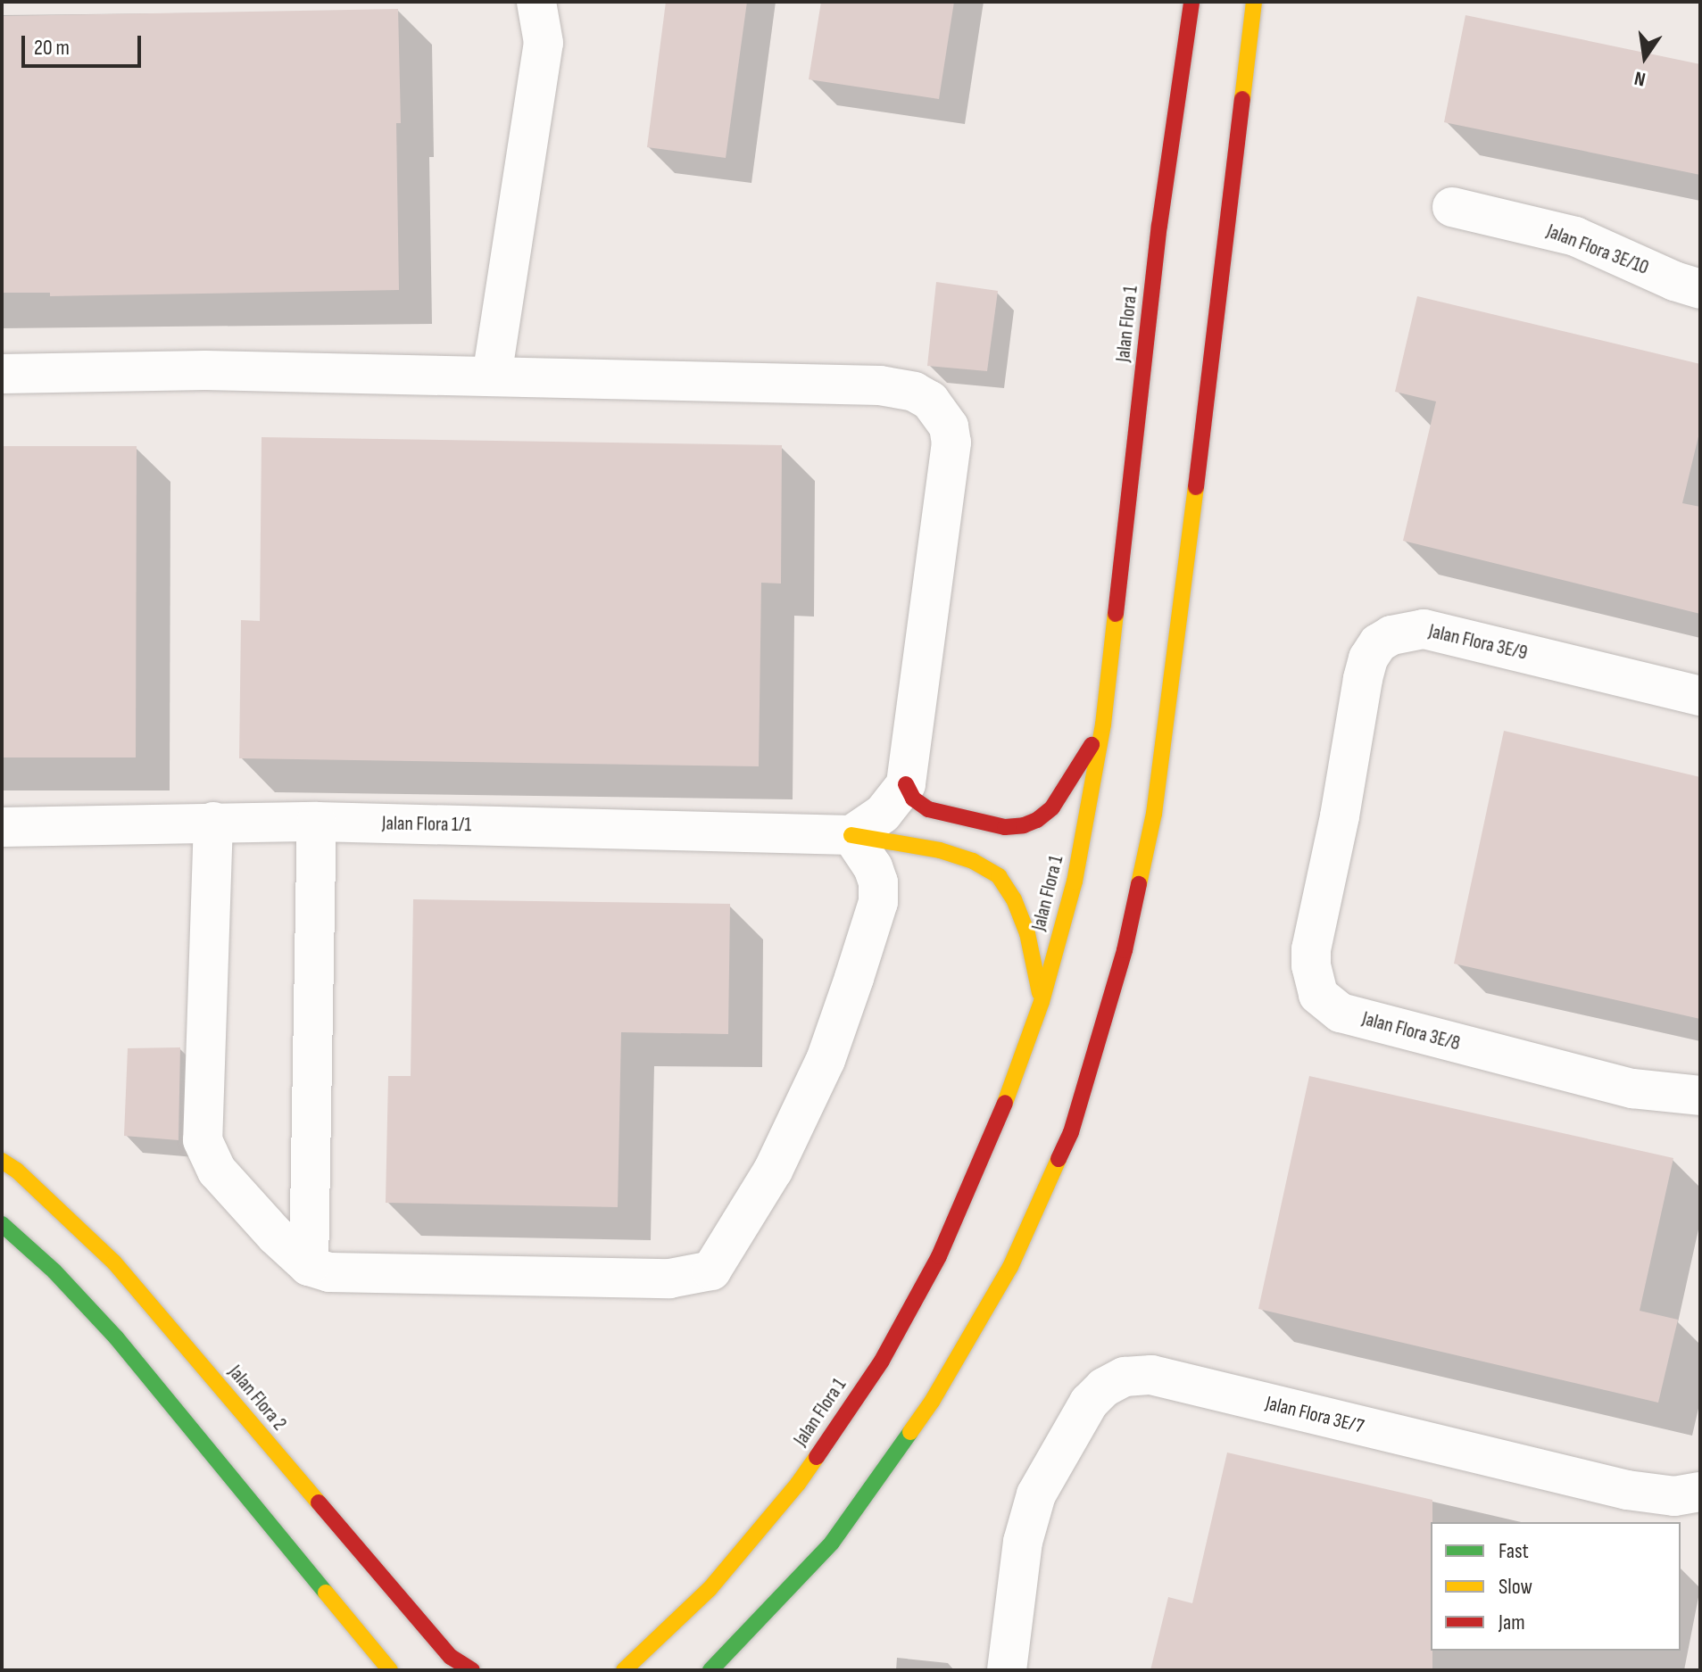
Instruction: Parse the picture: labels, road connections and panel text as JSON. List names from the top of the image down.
{
  "streets": {
    "street": [
      "Jalan Flora 3E/10",
      "Jalan Flora 1",
      "Jalan Flora 3E/9",
      "Jalan Flora 1/1",
      "Jalan Flora 3E/8",
      "Jalan Flora 2",
      "Jalan Flora 3E/7"
    ]
  },
  "crossings": [
    ["Jalan Flora 3E/9", "Jalan Flora 3E/8"]
  ],
  "legend": ["Fast", "Slow", "Jam"],
  "scale_bar": "20 m",
  "north": "bottom"
}
